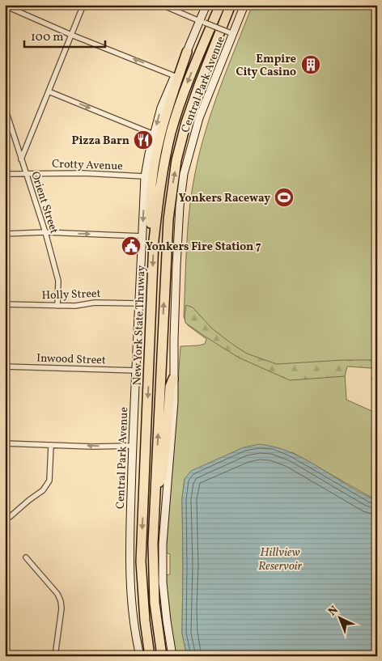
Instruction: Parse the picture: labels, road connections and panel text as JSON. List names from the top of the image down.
{
  "streets": {
    "highway": ["New York State Thruway"],
    "main road": ["Central Park Avenue"],
    "street": [
      "Crotty Avenue",
      "Orient Street",
      "Holly Street",
      "Inwood Street"
    ]
  },
  "crossings": [
    ["Central Park Avenue", "Crotty Avenue"],
    ["Central Park Avenue", "Holly Street"],
    ["Central Park Avenue", "Inwood Street"],
    ["Crotty Avenue", "Orient Street"],
    ["Orient Street", "Holly Street"]
  ],
  "water": ["Hillview Reservoir"],
  "places": {
    "building": ["Empire City Casino"],
    "restaurant": ["Pizza Barn"],
    "sports": ["Yonkers Raceway"],
    "public building": ["Yonkers Fire Station 7"]
  },
  "scale_bar": "100 m",
  "north": "top left"
}
